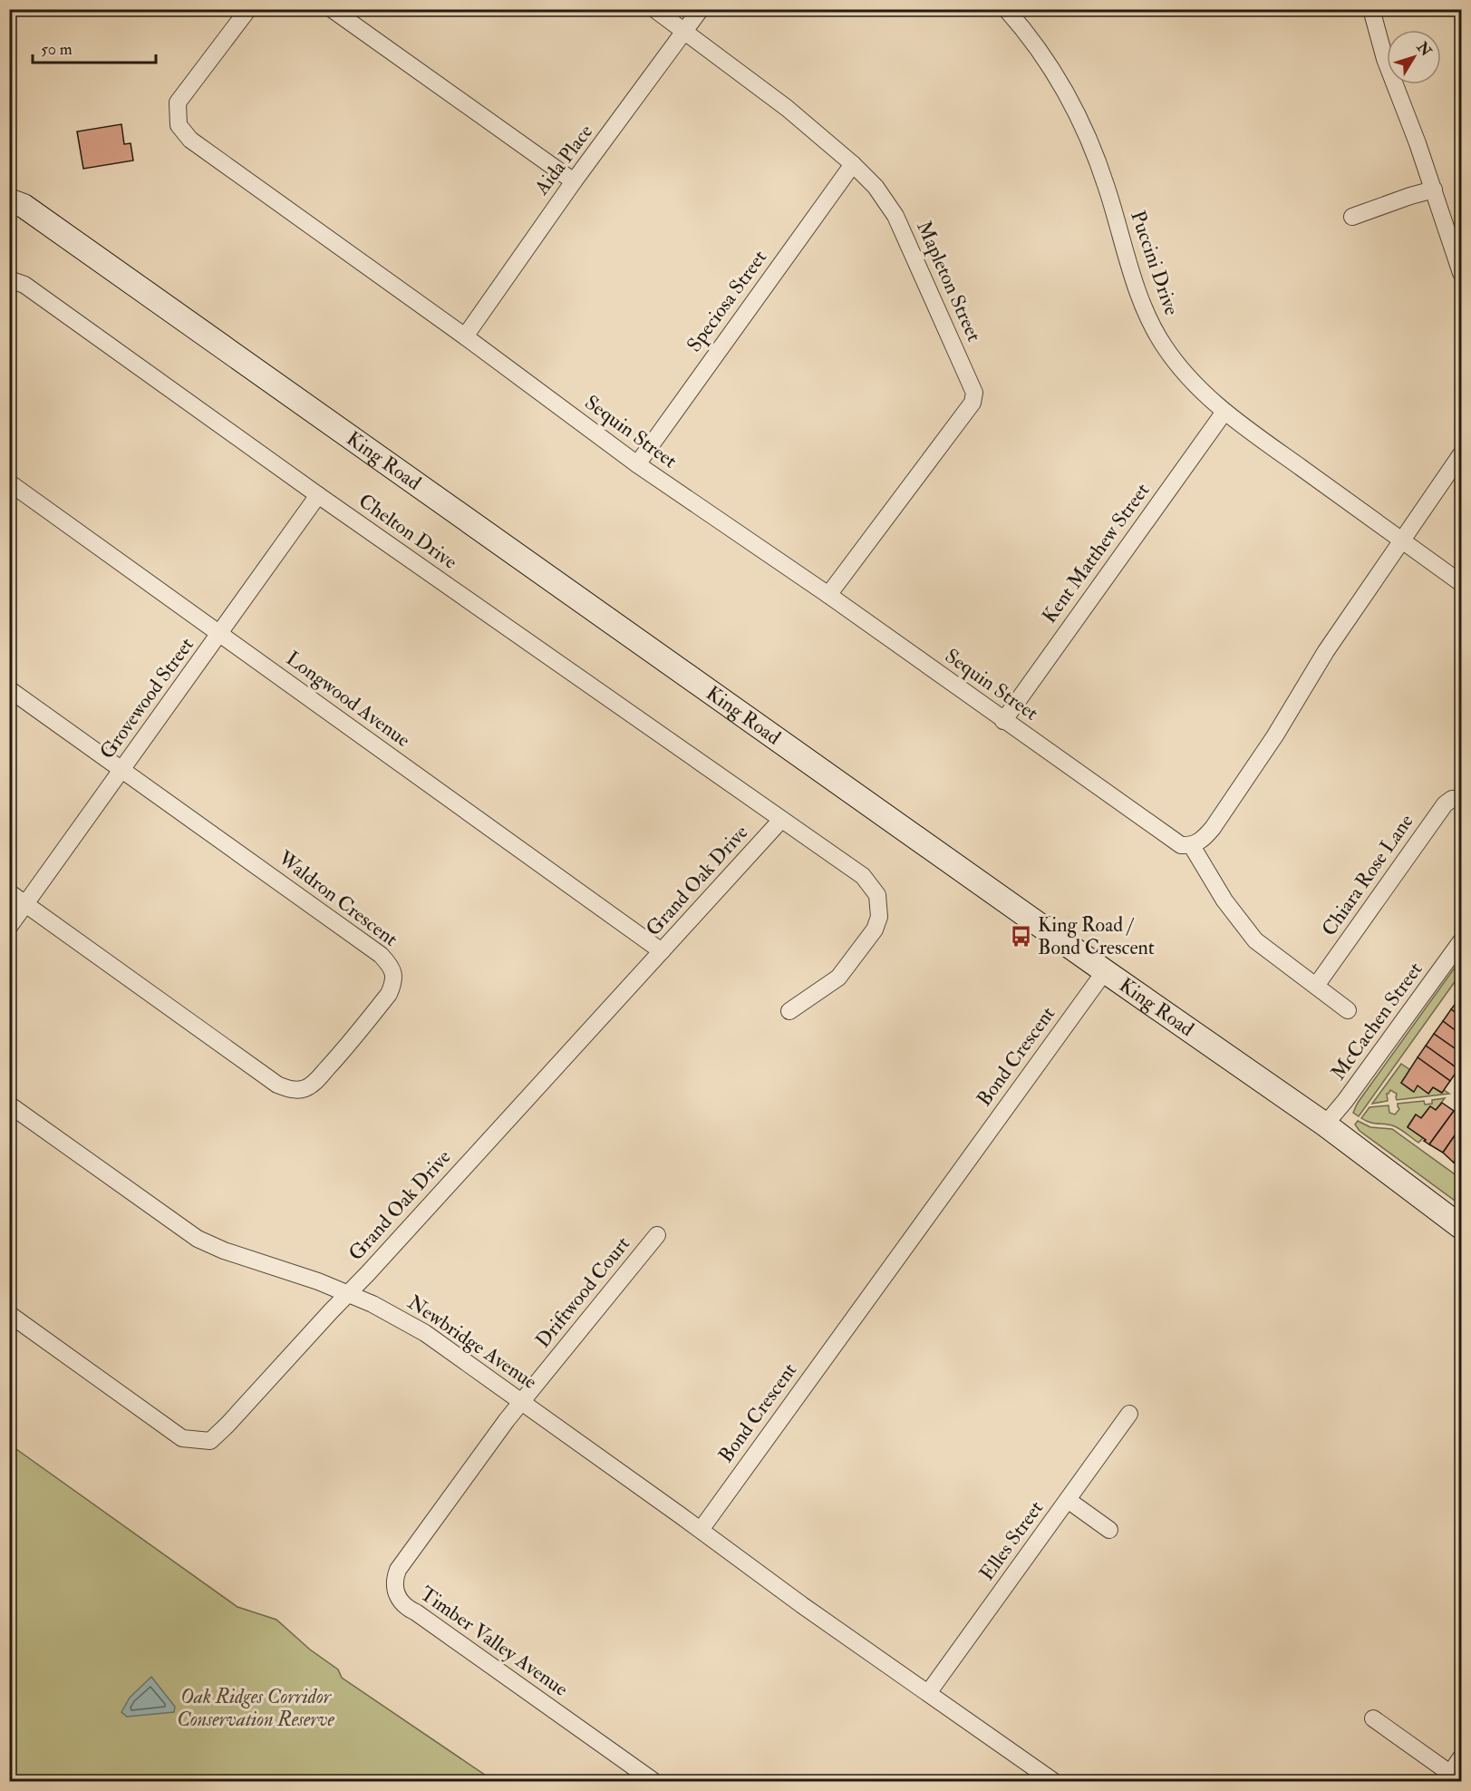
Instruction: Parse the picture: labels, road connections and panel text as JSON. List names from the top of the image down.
{
  "streets": {
    "main road": ["King Road"],
    "street": [
      "Aida Place",
      "Puccini Drive",
      "Mapleton Street",
      "Speciosa Street",
      "Sequin Street",
      "Chelton Drive",
      "Kent Matthew Street",
      "Grovewood Street",
      "Longwood Avenue",
      "Chiara Rose Lane",
      "Grand Oak Drive",
      "Waldron Crescent",
      "McCachen Street",
      "Bond Crescent",
      "Driftwood Court",
      "Newbridge Avenue",
      "Elles Street",
      "Timber Valley Avenue"
    ]
  },
  "crossings": [
    ["Aida Place", "Mapleton Street"],
    ["Aida Place", "Sequin Street"],
    ["Puccini Drive", "Kent Matthew Street"],
    ["Mapleton Street", "Speciosa Street"],
    ["Mapleton Street", "Sequin Street"],
    ["Speciosa Street", "Sequin Street"],
    ["Sequin Street", "Kent Matthew Street"],
    ["King Road", "McCachen Street"],
    ["King Road", "Bond Crescent"],
    ["Chelton Drive", "Grovewood Street"],
    ["Chelton Drive", "Grand Oak Drive"],
    ["Grovewood Street", "Longwood Avenue"],
    ["Grovewood Street", "Waldron Crescent"],
    ["Longwood Avenue", "Grand Oak Drive"],
    ["Grand Oak Drive", "Newbridge Avenue"],
    ["Bond Crescent", "Newbridge Avenue"],
    ["Driftwood Court", "Newbridge Avenue"],
    ["Driftwood Court", "Timber Valley Avenue"],
    ["Newbridge Avenue", "Timber Valley Avenue"]
  ],
  "parks": ["Oak Ridges Corridor Conservation Reserve"],
  "places": {
    "bus stop": ["King Road / Bond Crescent"]
  },
  "scale_bar": "50 m",
  "north": "top right"
}
